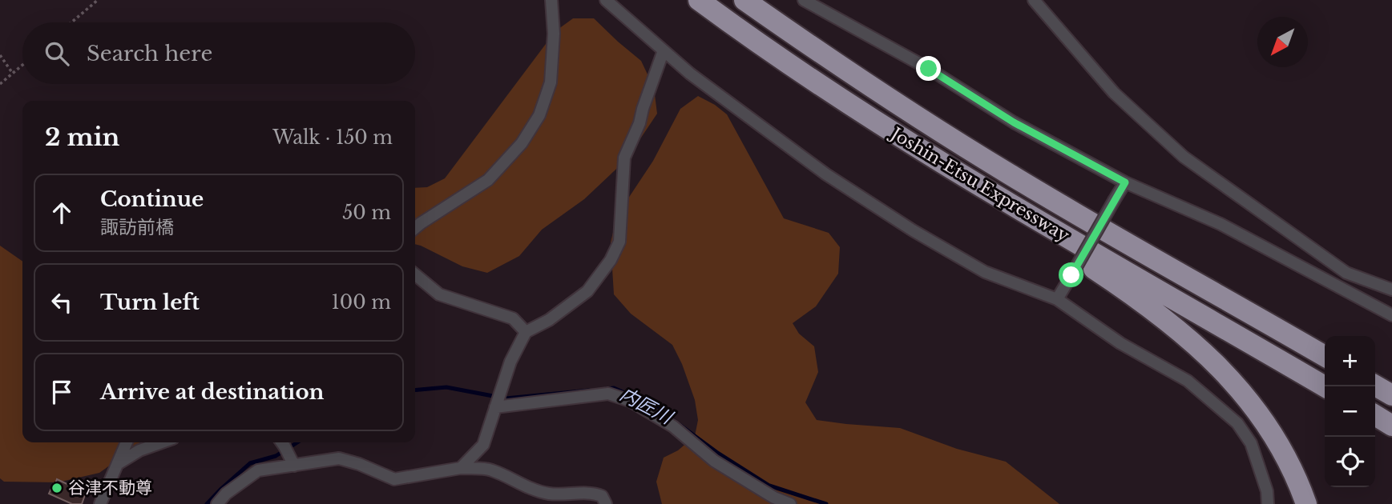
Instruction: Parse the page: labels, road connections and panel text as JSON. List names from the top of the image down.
{
  "streets": {
    "highway": ["Joshin-Etsu Expressway"]
  },
  "water": ["内匠川"],
  "places": ["谷津不動尊"],
  "north": "bottom left",
  "page": {
    "search": "Search here",
    "heading": ["2 min", "Walk · 150 m"],
    "list": [
      ["Continue", "諏訪前橋", "50 m"],
      ["Turn left", "100 m"],
      "Arrive at destination"
    ],
    "map_buttons": ["+", "−"]
  }
}
